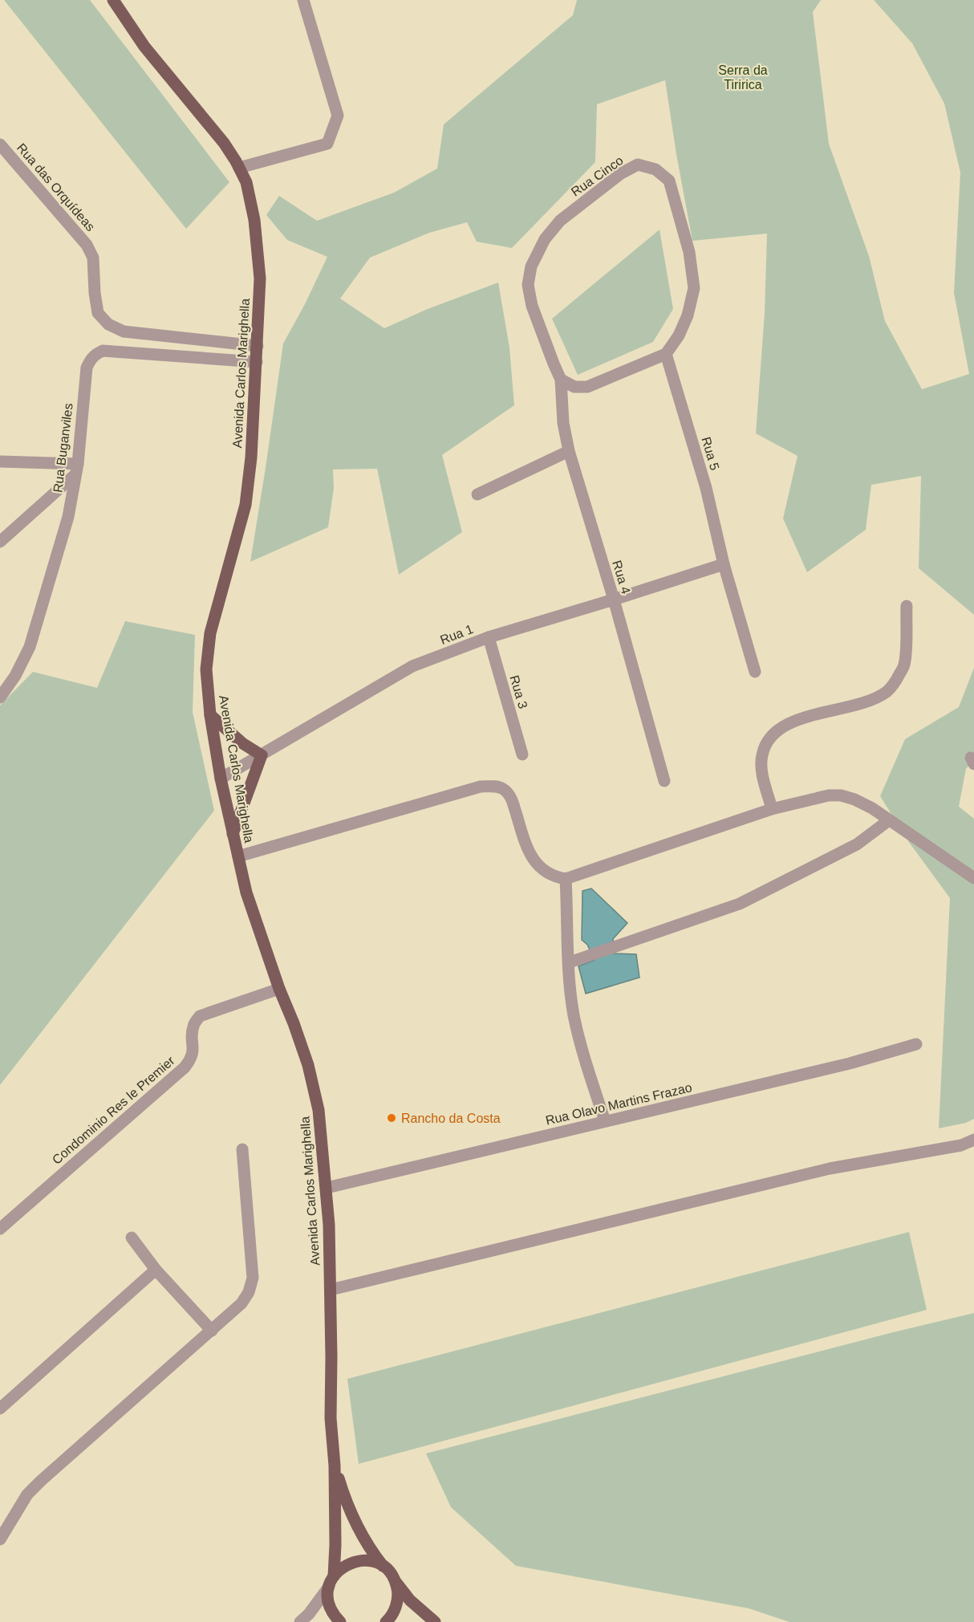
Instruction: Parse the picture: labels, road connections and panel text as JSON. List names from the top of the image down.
{
  "streets": {
    "main road": ["Avenida Carlos Marighella"],
    "street": [
      "Rua Cinco",
      "Rua das Orquídeas",
      "Rua Buganviles",
      "Rua 5",
      "Rua 4",
      "Rua 1",
      "Rua 3",
      "Rua Olavo Martins Frazao",
      "Condominio Res le Premier"
    ]
  },
  "crossings": [
    ["Rua Cinco", "Rua 5"],
    ["Rua Cinco", "Rua 4"],
    ["Rua das Orquídeas", "Avenida Carlos Marighella"],
    ["Avenida Carlos Marighella", "Rua Buganviles"],
    ["Avenida Carlos Marighella", "Rua 1"],
    ["Avenida Carlos Marighella", "Rua Olavo Martins Frazao"],
    ["Avenida Carlos Marighella", "Condominio Res le Premier"],
    ["Rua 5", "Rua 1"],
    ["Rua 4", "Rua 1"],
    ["Rua 1", "Rua 3"]
  ],
  "parks": ["Serra da Tiririca"],
  "places": ["Rancho da Costa"]
}
